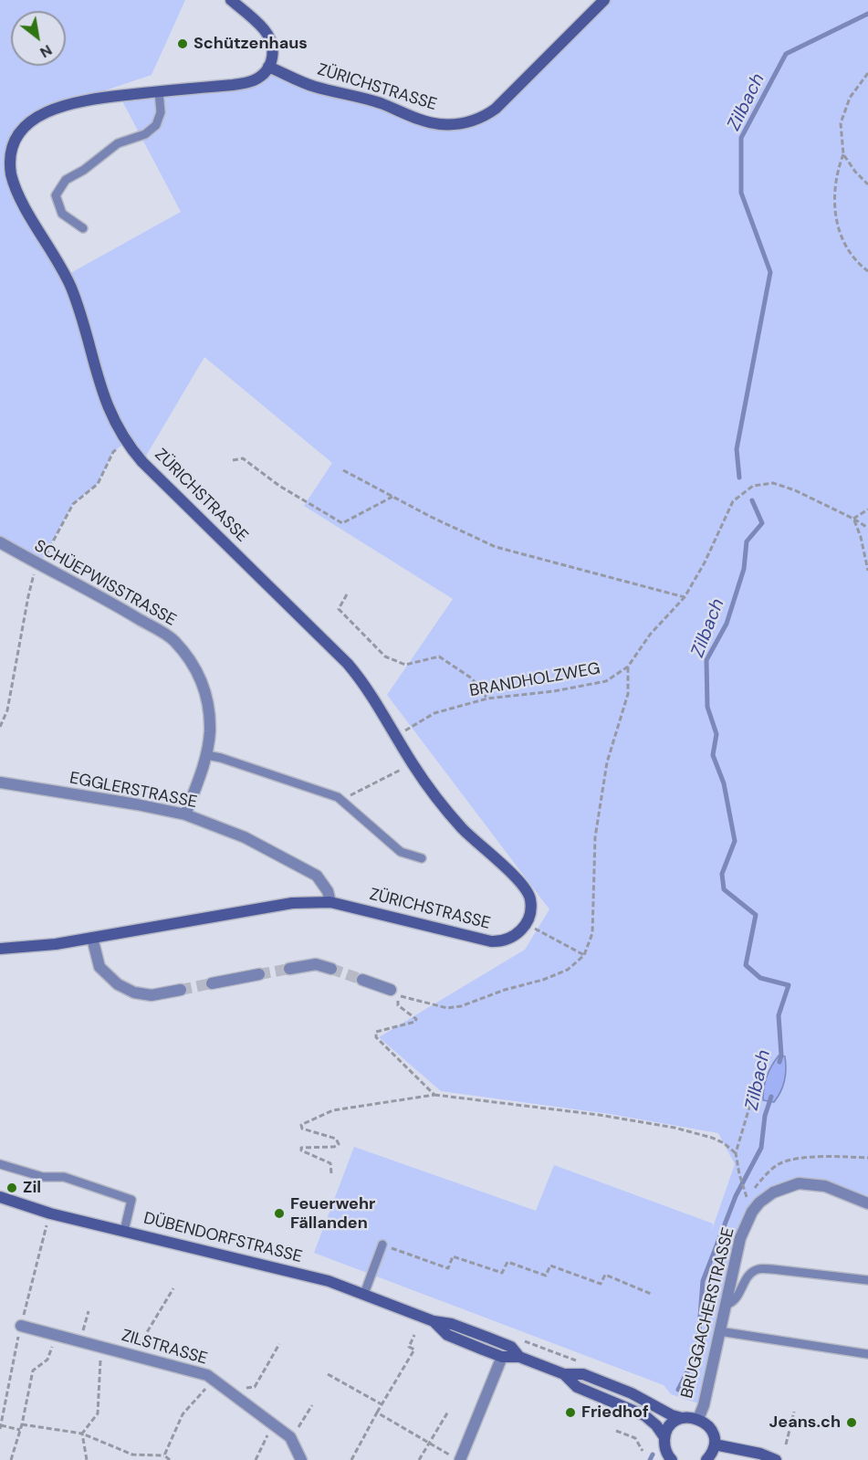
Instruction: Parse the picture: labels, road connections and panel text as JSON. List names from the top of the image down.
{
  "streets": {
    "main road": ["ZÜRICHSTRASSE", "DÜBENDORFSTRASSE"],
    "street": [
      "SCHÜEPWISSTRASSE",
      "EGGLERSTRASSE",
      "BRUGGACHERSTRASSE",
      "ZILSTRASSE"
    ],
    "path": ["BRANDHOLZWEG"]
  },
  "crossings": [
    ["ZÜRICHSTRASSE", "BRANDHOLZWEG"],
    ["ZÜRICHSTRASSE", "EGGLERSTRASSE"],
    ["SCHÜEPWISSTRASSE", "EGGLERSTRASSE"],
    ["DÜBENDORFSTRASSE", "BRUGGACHERSTRASSE"]
  ],
  "water": ["Zilbach"],
  "places": [
    "Schützenhaus",
    "Zil",
    "Feuerwehr Fällanden",
    "Friedhof",
    "Jeans.ch"
  ],
  "north": "bottom right"
}
